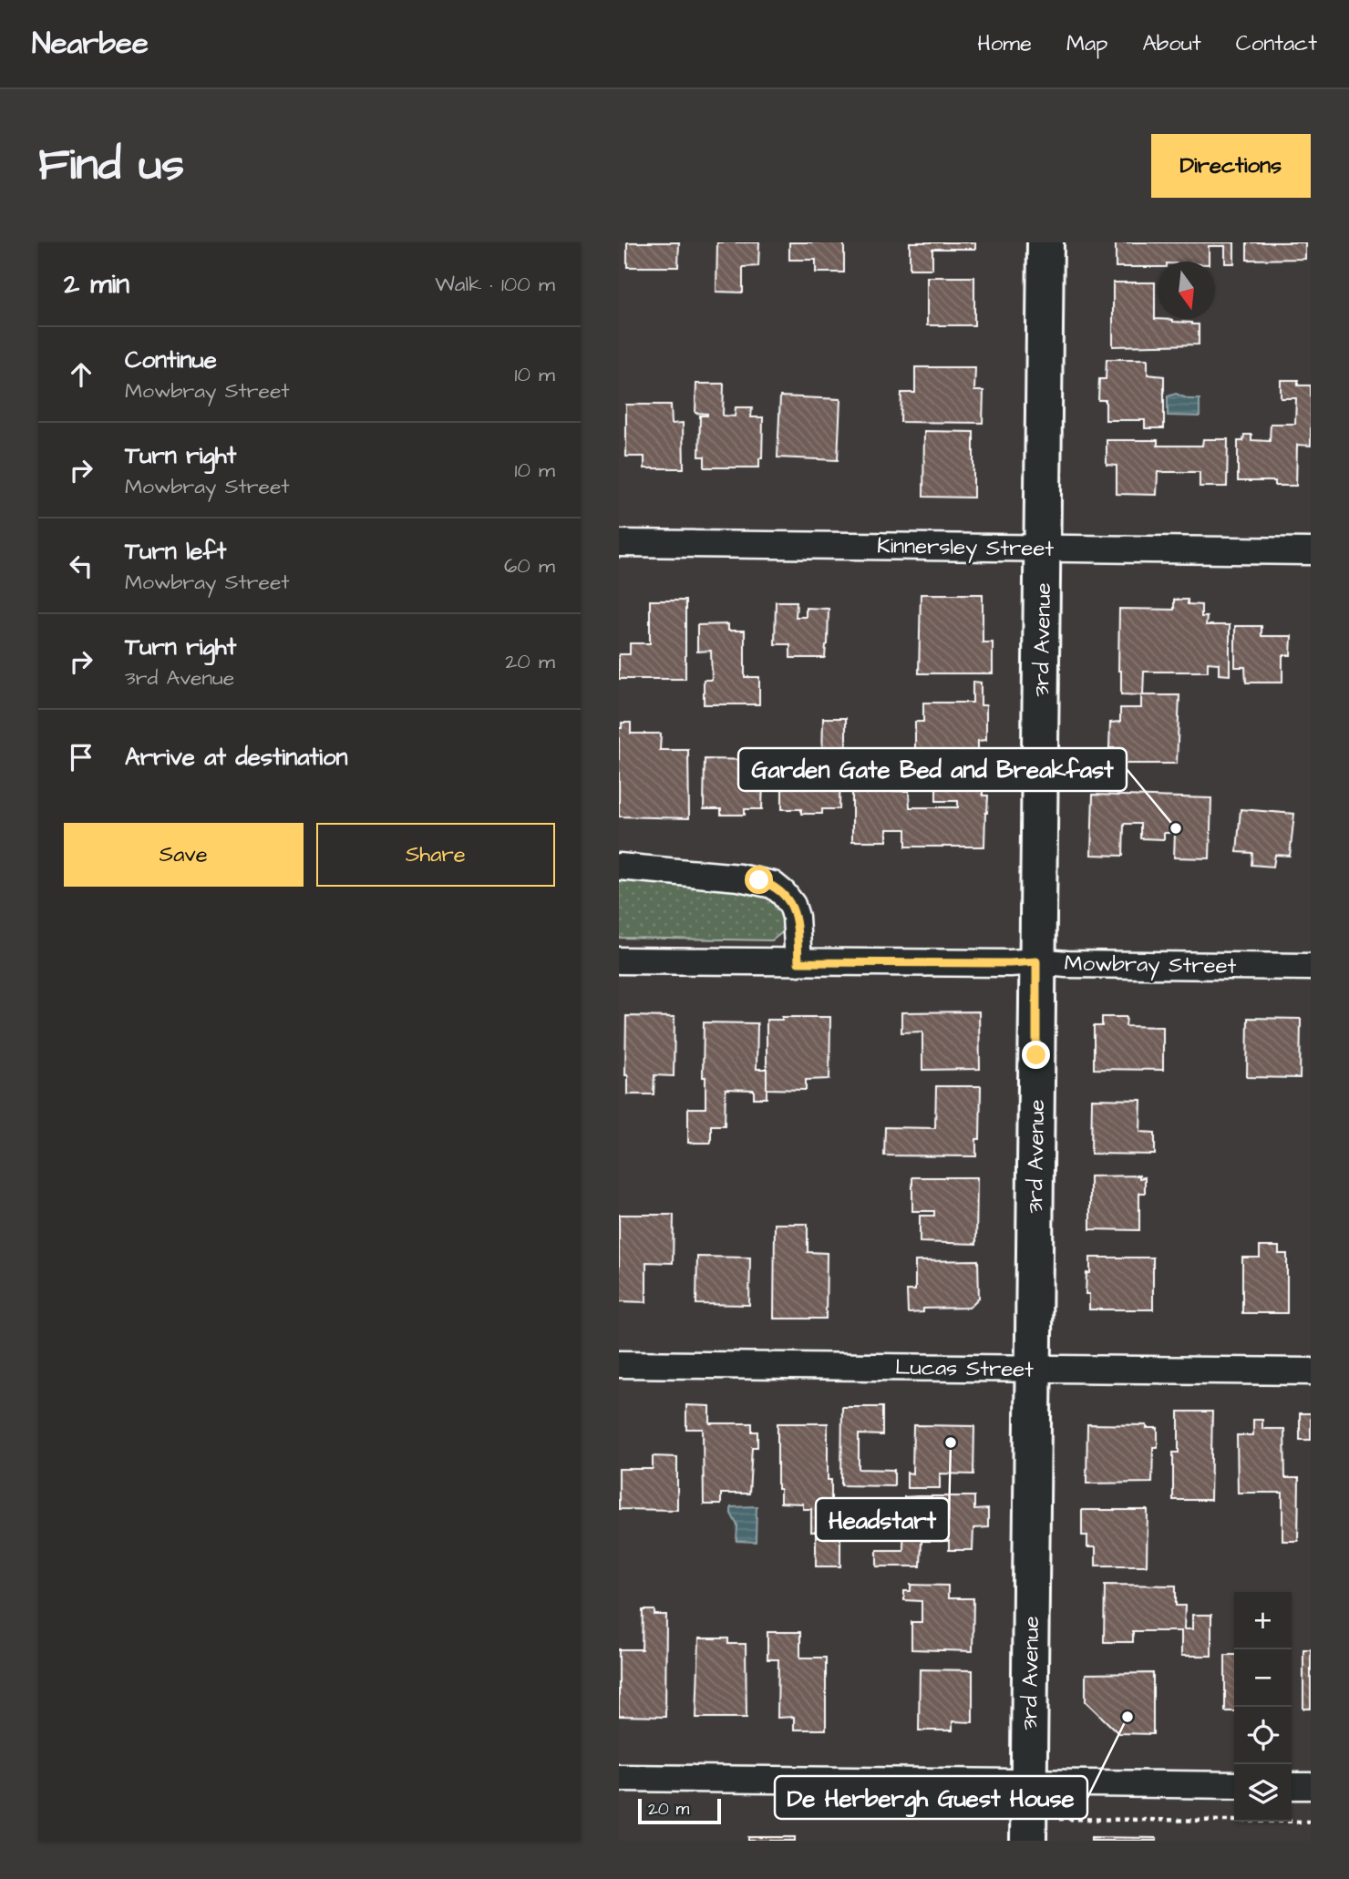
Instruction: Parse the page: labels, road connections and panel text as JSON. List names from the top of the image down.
{
  "streets": {
    "street": [
      "Kinnersley Street",
      "3rd Avenue",
      "Mowbray Street",
      "Lucas Street"
    ]
  },
  "crossings": [
    ["Kinnersley Street", "3rd Avenue"],
    ["3rd Avenue", "Mowbray Street"],
    ["3rd Avenue", "Lucas Street"]
  ],
  "places": ["Garden Gate Bed and Breakfast", "Headstart", "De Herbergh Guest House"],
  "scale_bar": "20 m",
  "north": "bottom",
  "page": {
    "header": "Nearbee",
    "nav": [
      "Home",
      "Map",
      "About",
      "Contact"
    ],
    "buttons": [
      "Directions",
      ["Save", "Share"]
    ],
    "title": "Find us",
    "heading": ["2 min", "Walk · 100 m"],
    "list": [
      ["Continue", "Mowbray Street", "10 m"],
      ["Turn right", "Mowbray Street", "10 m"],
      ["Turn left", "Mowbray Street", "60 m"],
      ["Turn right", "3rd Avenue", "20 m"],
      "Arrive at destination"
    ],
    "map_buttons": ["+", "−"],
    "scale": "20 m"
  }
}
